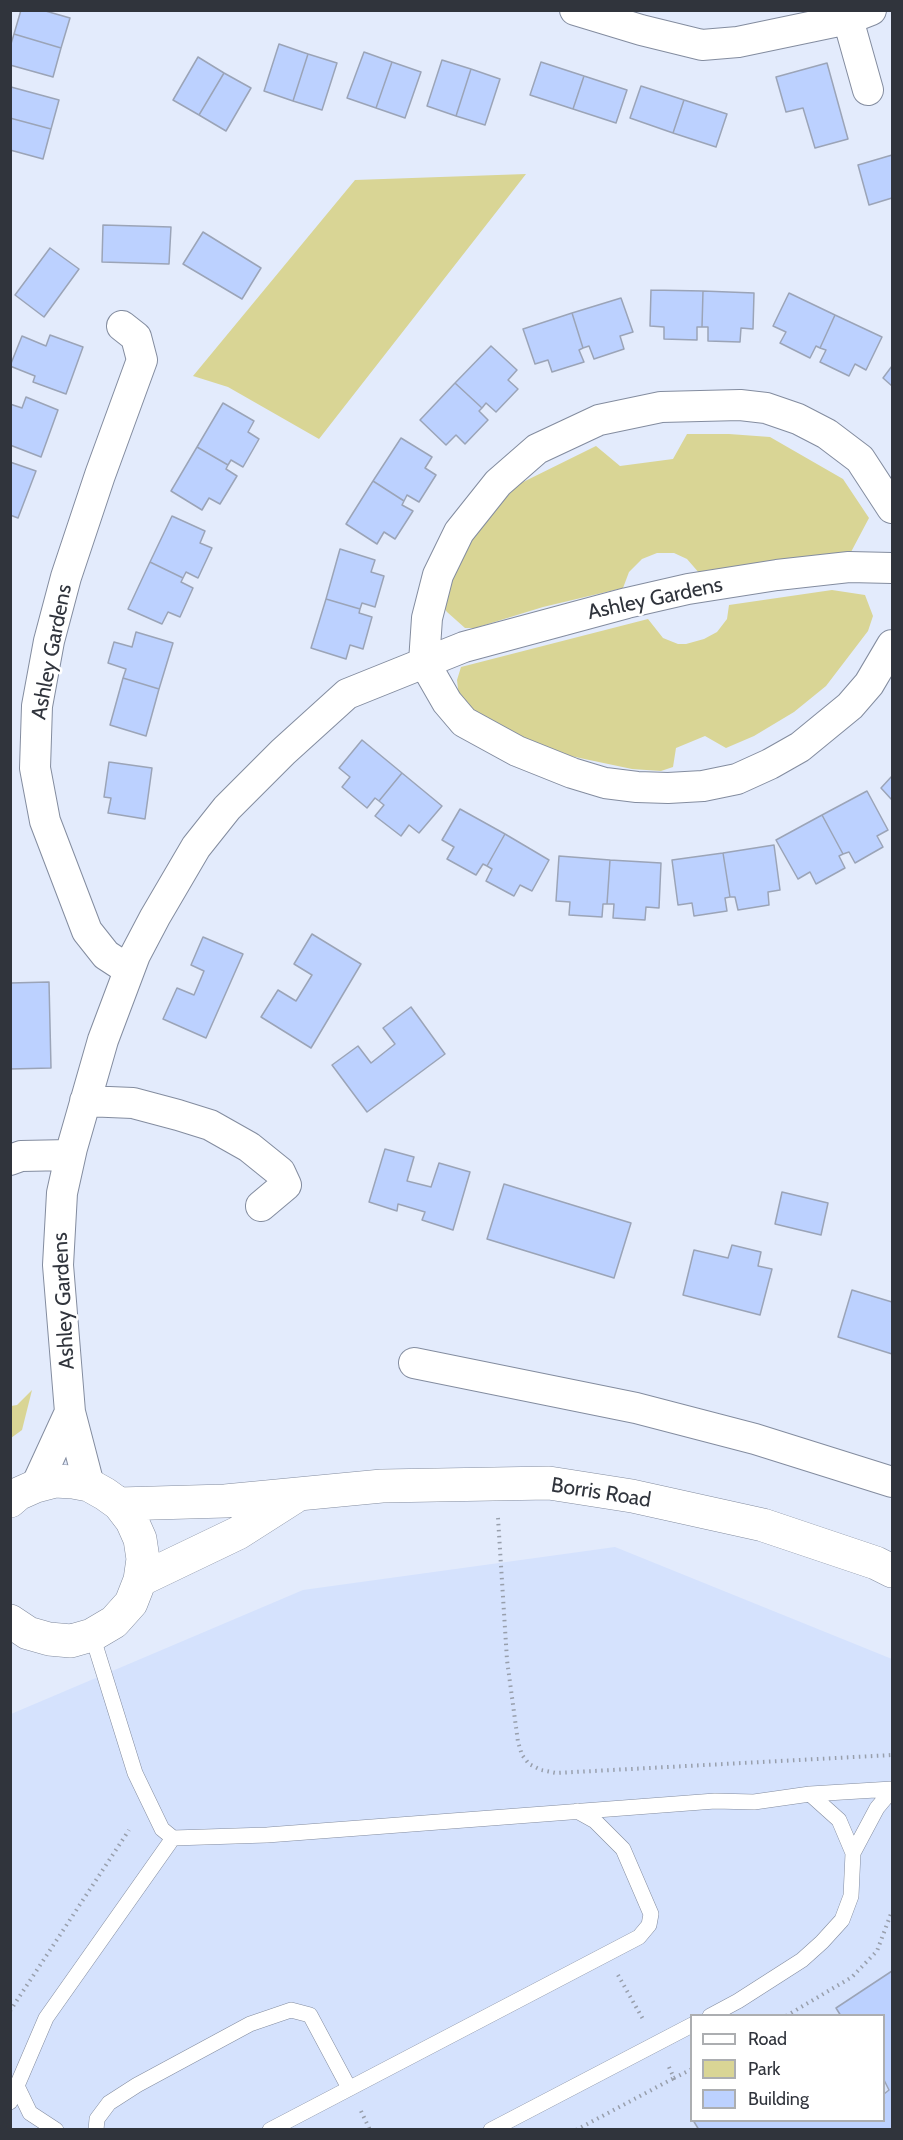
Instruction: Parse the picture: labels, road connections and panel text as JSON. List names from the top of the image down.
{
  "streets": {
    "street": ["Ashley Gardens", "Borris Road"]
  },
  "legend": ["Road", "Park", "Building"]
}
